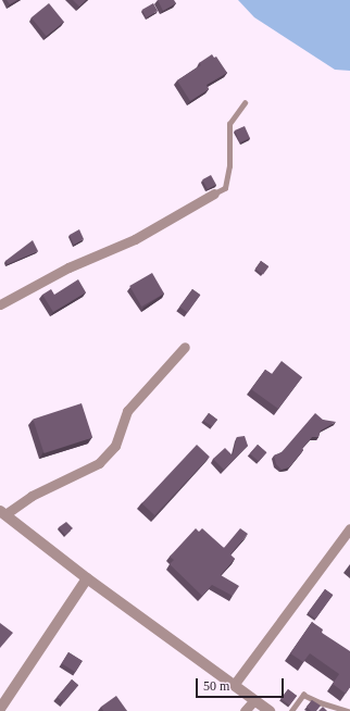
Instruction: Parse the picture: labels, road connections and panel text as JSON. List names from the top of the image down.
{
  "scale_bar": "50 m"
}
